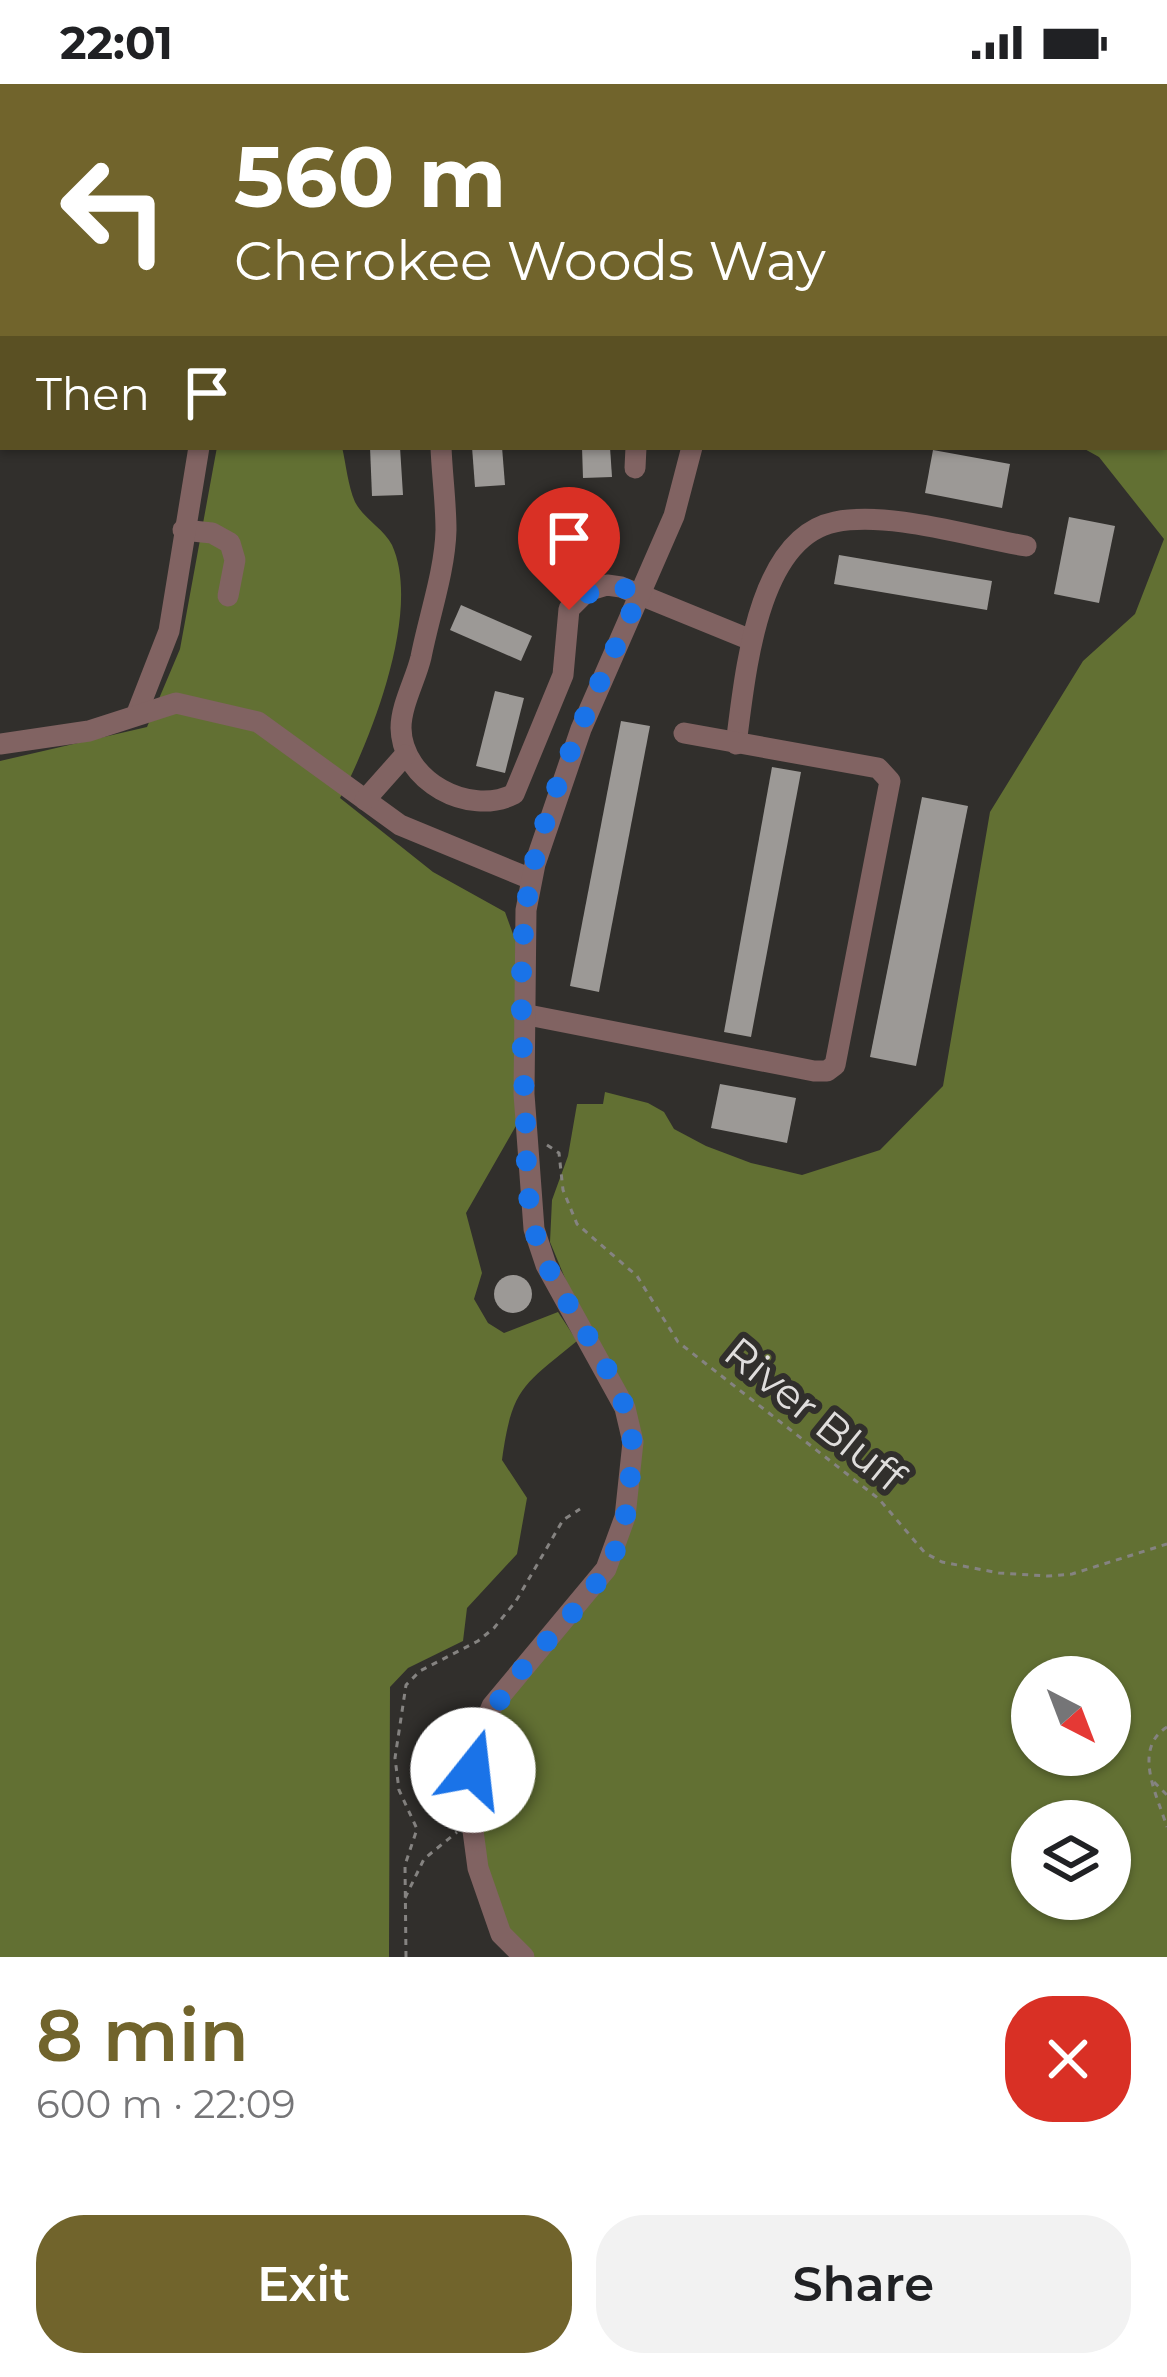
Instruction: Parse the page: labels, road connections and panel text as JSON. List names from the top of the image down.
{
  "streets": {
    "path": ["River Bluff"]
  },
  "north": "bottom right",
  "page": {
    "status": "22:01",
    "turn": ["560 m", "Cherokee Woods Way"],
    "then": "Then",
    "heading": ["8 min", "600 m · 22:09"],
    "buttons": ["Exit", "Share"]
  }
}
